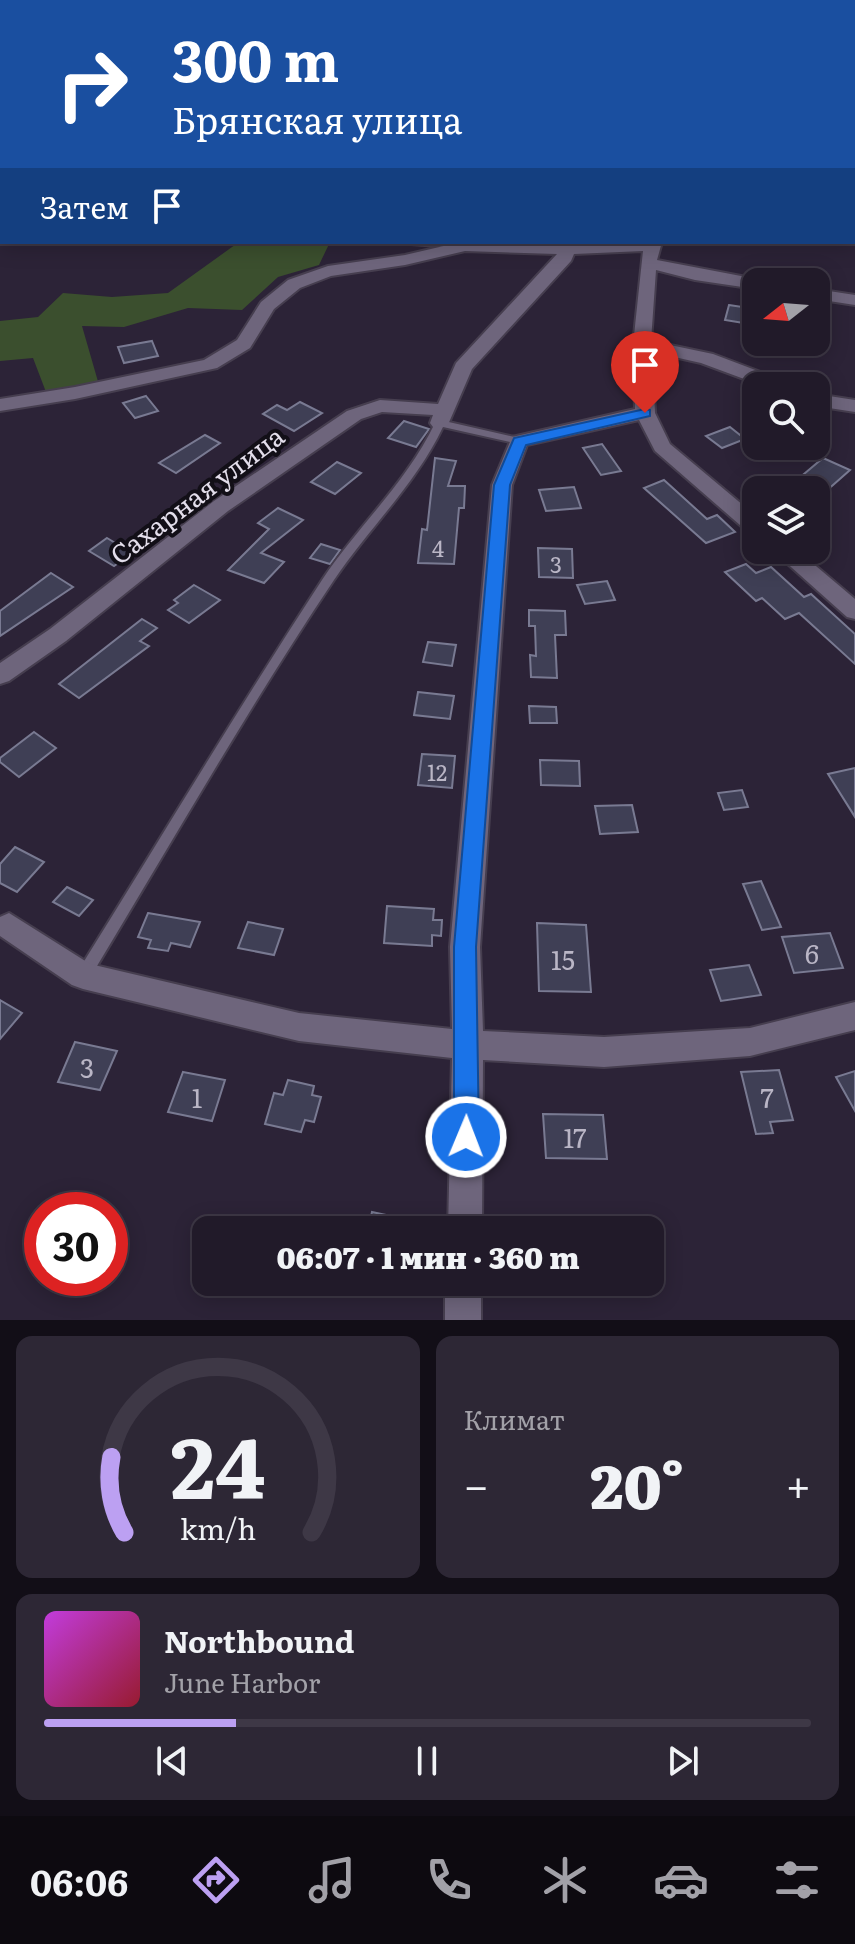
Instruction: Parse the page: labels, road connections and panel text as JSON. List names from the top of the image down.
{
  "streets": {
    "street": ["Сахарная улица"]
  },
  "house_numbers": [
    "4",
    "3",
    "12",
    "6",
    "15",
    "3",
    "1",
    "7",
    "17"
  ],
  "north": "left",
  "page": {
    "turn": ["300 m", "Брянская улица"],
    "then": "Затем",
    "limit": "30",
    "trip": "06:07 · 1 мин · 360 m",
    "tile": "Климат",
    "heat": ["−", "20°", "+"],
    "song": ["Northbound", "June Harbor"],
    "tabs": "06:06",
    "gauge": ["24", "km/h"]
  }
}
